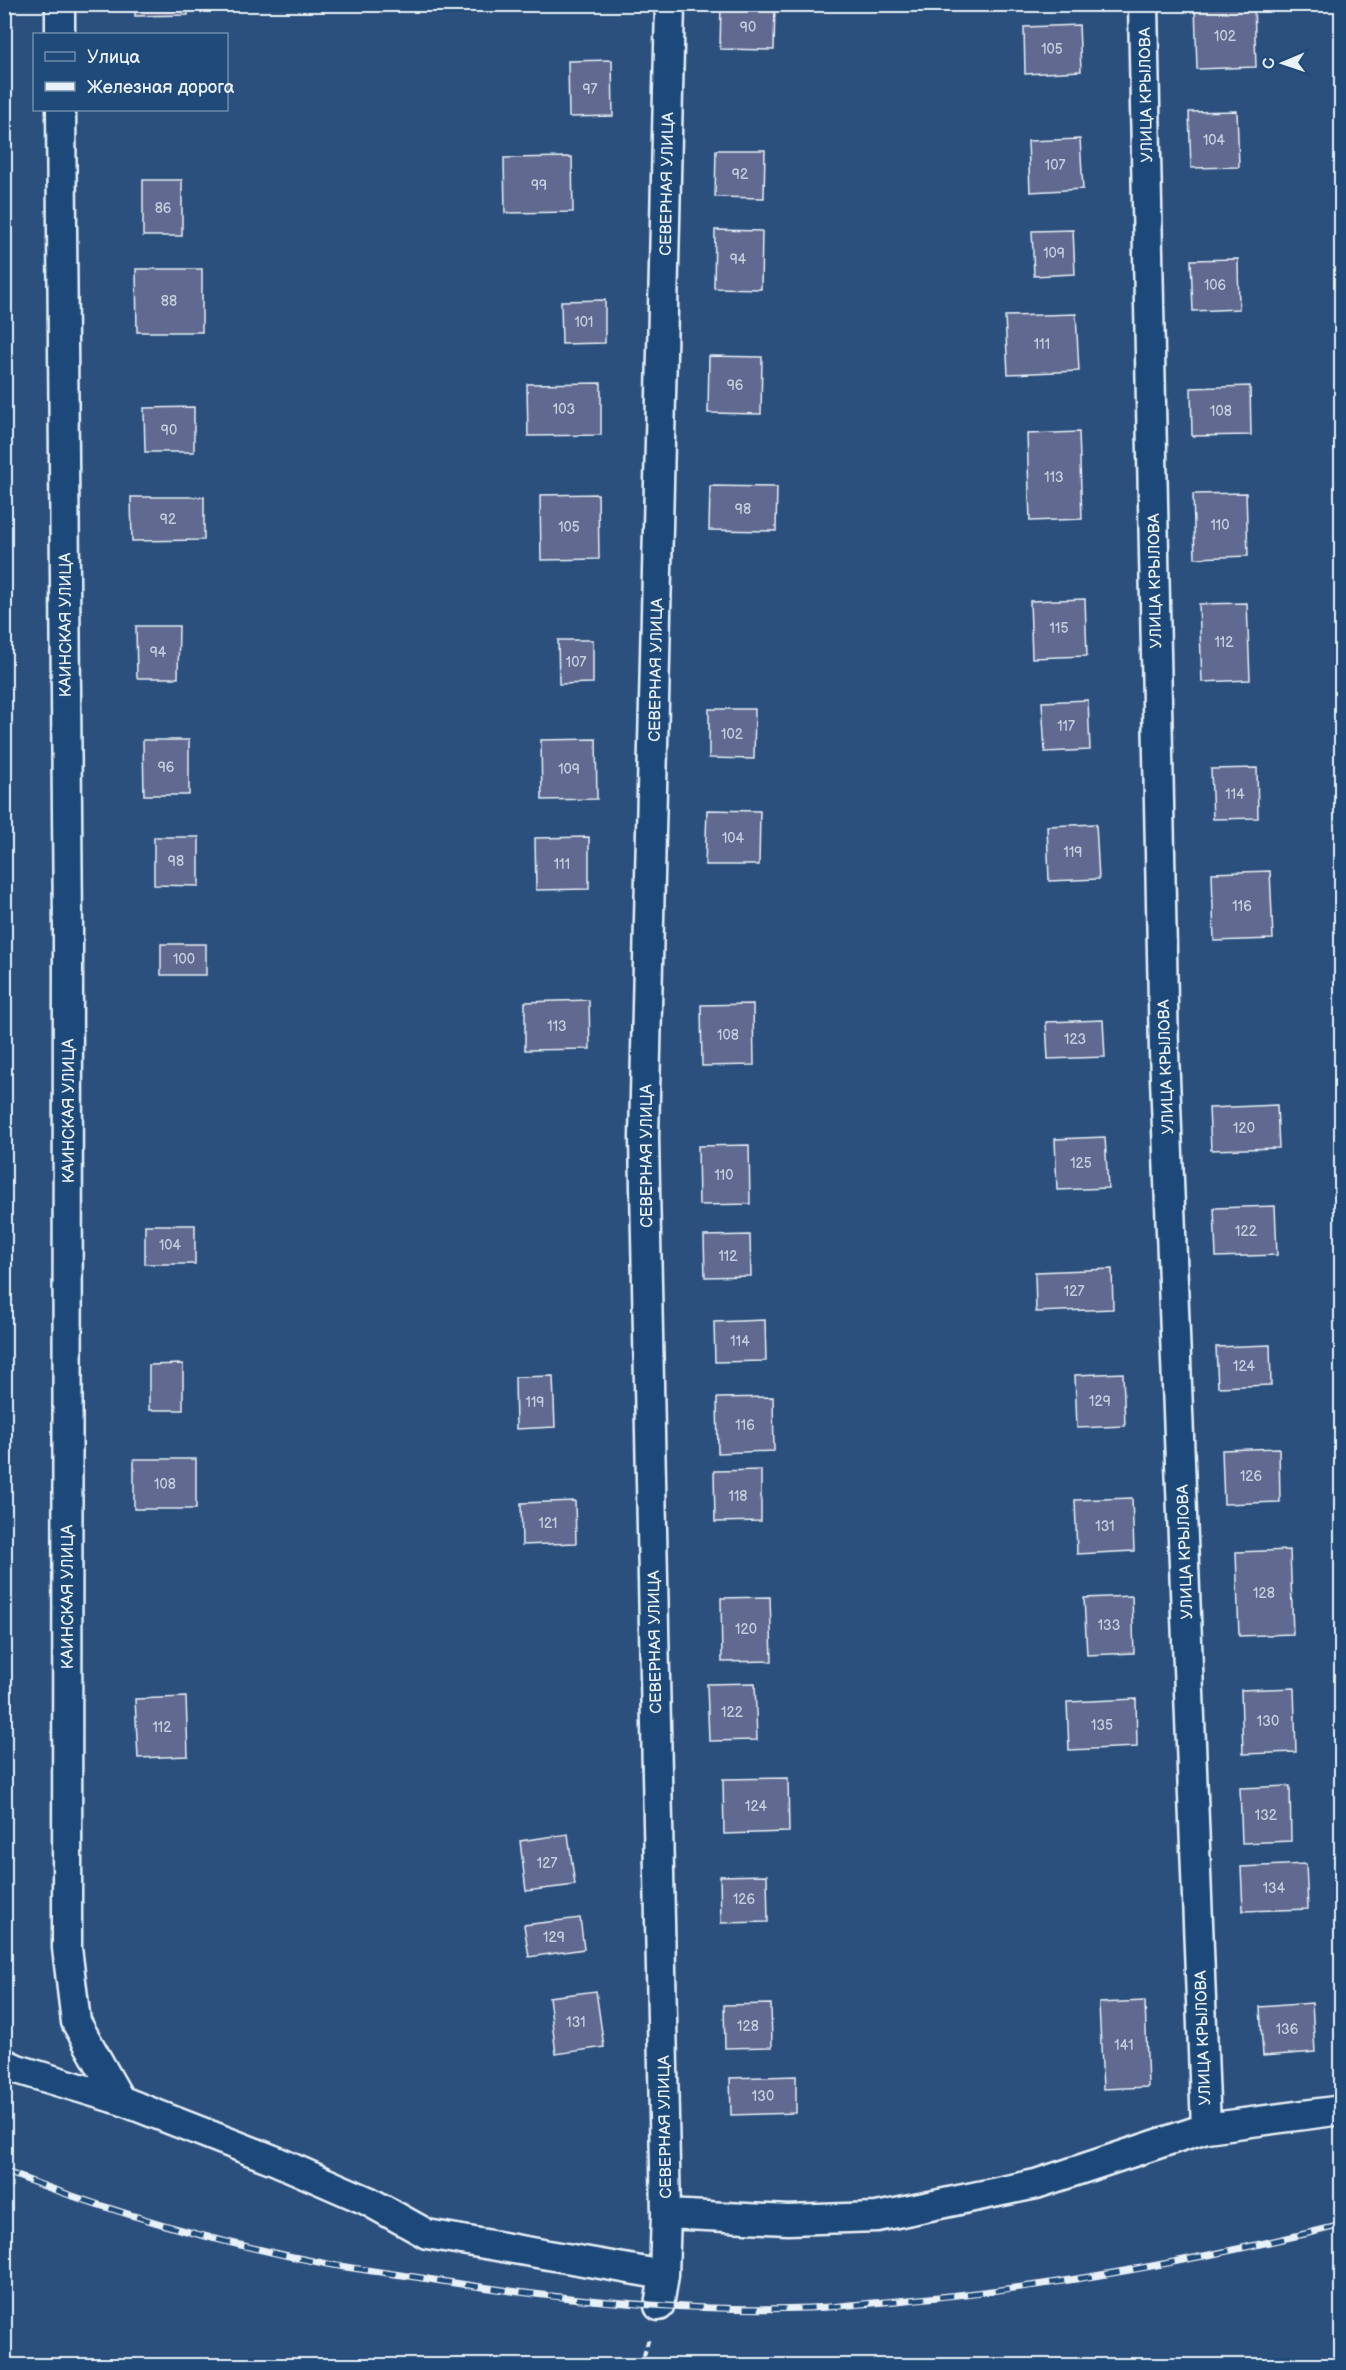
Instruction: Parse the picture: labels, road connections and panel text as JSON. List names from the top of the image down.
{
  "streets": {
    "street": ["УЛИЦА КРЫЛОВА", "СЕВЕРНАЯ УЛИЦА", "КАИНСКАЯ УЛИЦА"]
  },
  "house_numbers": [
    "90",
    "102",
    "105",
    "97",
    "104",
    "107",
    "92",
    "99",
    "86",
    "109",
    "94",
    "106",
    "88",
    "101",
    "111",
    "96",
    "103",
    "108",
    "90",
    "113",
    "98",
    "92",
    "110",
    "105",
    "115",
    "112",
    "94",
    "107",
    "117",
    "102",
    "96",
    "109",
    "114",
    "104",
    "119",
    "98",
    "111",
    "116",
    "100",
    "113",
    "108",
    "123",
    "120",
    "125",
    "110",
    "122",
    "104",
    "112",
    "127",
    "114",
    "124",
    "129",
    "119",
    "116",
    "126",
    "108",
    "118",
    "121",
    "131",
    "128",
    "133",
    "120",
    "122",
    "130",
    "135",
    "112",
    "124",
    "132",
    "127",
    "134",
    "126",
    "129",
    "131",
    "128",
    "136",
    "141",
    "130"
  ],
  "legend": ["Улица", "Железная дорога"],
  "north": "left"
}
